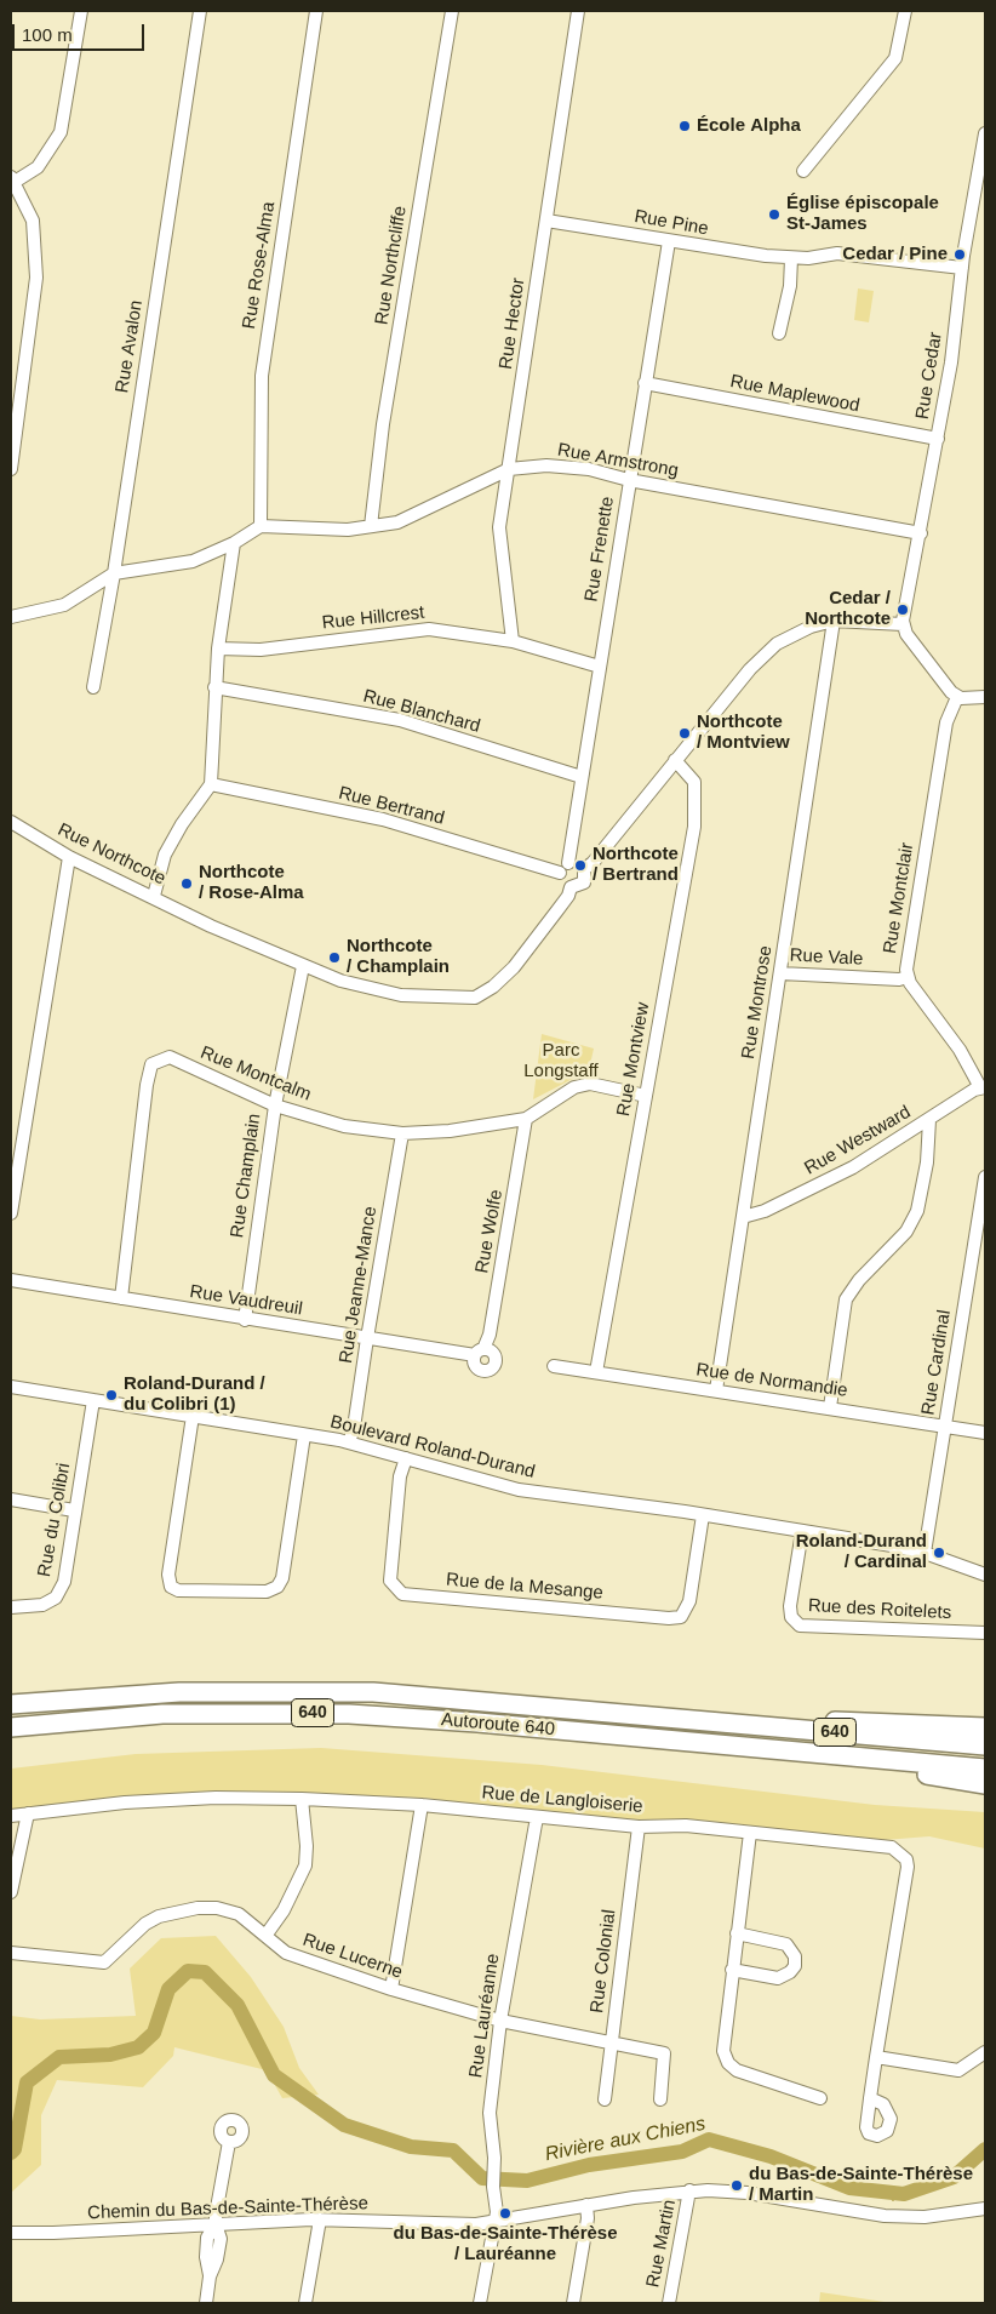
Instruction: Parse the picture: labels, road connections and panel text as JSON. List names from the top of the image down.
{
  "streets": {
    "highway": ["640", "Autoroute 640"],
    "street": [
      "Rue Pine",
      "Rue Rose-Alma",
      "Rue Northcliffe",
      "Rue Hector",
      "Rue Avalon",
      "Rue Cedar",
      "Rue Maplewood",
      "Rue Armstrong",
      "Rue Frenette",
      "Rue Hillcrest",
      "Rue Blanchard",
      "Rue Bertrand",
      "Rue Northcote",
      "Rue Montclair",
      "Rue Vale",
      "Rue Montrose",
      "Rue Montview",
      "Rue Montcalm",
      "Rue Westward",
      "Rue Champlain",
      "Rue Wolfe",
      "Rue Jeanne-Mance",
      "Rue Vaudreuil",
      "Rue Cardinal",
      "Rue de Normandie",
      "Boulevard Roland-Durand",
      "Rue du Colibri",
      "Rue de la Mesange",
      "Rue des Roitelets",
      "Rue de Langloiserie",
      "Rue Lucerne",
      "Rue Colonial",
      "Rue Lauréanne",
      "Chemin du Bas-de-Sainte-Thérèse",
      "Rue Martin"
    ]
  },
  "crossings": [
    ["Rue Pine", "Rue Hector"],
    ["Rue Pine", "Rue Cedar"],
    ["Rue Pine", "Rue Frenette"],
    ["Rue Rose-Alma", "Rue Armstrong"],
    ["Rue Northcliffe", "Rue Armstrong"],
    ["Rue Hector", "Rue Armstrong"],
    ["Rue Hector", "Rue Hillcrest"],
    ["Rue Cedar", "Rue Maplewood"],
    ["Rue Cedar", "Rue Armstrong"],
    ["Rue Cedar", "Rue Northcote"],
    ["Rue Maplewood", "Rue Frenette"],
    ["Rue Armstrong", "Rue Frenette"],
    ["Rue Frenette", "Rue Hillcrest"],
    ["Rue Frenette", "Rue Blanchard"],
    ["Rue Frenette", "Rue Bertrand"],
    ["Rue Frenette", "Rue Northcote"],
    ["Rue Bertrand", "Rue Northcote"],
    ["Rue Northcote", "Rue Montrose"],
    ["Rue Northcote", "Rue Montview"],
    ["Rue Northcote", "Rue Champlain"],
    ["Rue Montclair", "Rue Vale"],
    ["Rue Montclair", "Rue Westward"],
    ["Rue Vale", "Rue Montrose"],
    ["Rue Montrose", "Rue Westward"],
    ["Rue Montrose", "Rue de Normandie"],
    ["Rue Montview", "Rue Montcalm"],
    ["Rue Montview", "Rue de Normandie"],
    ["Rue Montcalm", "Rue Champlain"],
    ["Rue Montcalm", "Rue Wolfe"],
    ["Rue Montcalm", "Rue Jeanne-Mance"],
    ["Rue Montcalm", "Rue Vaudreuil"],
    ["Rue Champlain", "Rue Vaudreuil"],
    ["Rue Wolfe", "Rue Vaudreuil"],
    ["Rue Jeanne-Mance", "Rue Vaudreuil"],
    ["Rue Jeanne-Mance", "Boulevard Roland-Durand"],
    ["Rue Cardinal", "Rue de Normandie"],
    ["Rue Cardinal", "Boulevard Roland-Durand"],
    ["Boulevard Roland-Durand", "Rue du Colibri"],
    ["Boulevard Roland-Durand", "Rue de la Mesange"],
    ["Boulevard Roland-Durand", "Rue des Roitelets"],
    ["Rue de Langloiserie", "Rue Colonial"],
    ["Rue de Langloiserie", "Rue Lauréanne"],
    ["Rue Lucerne", "Rue Colonial"],
    ["Rue Lucerne", "Rue Lauréanne"],
    ["Rue Lauréanne", "Chemin du Bas-de-Sainte-Thérèse"],
    ["Chemin du Bas-de-Sainte-Thérèse", "Rue Martin"]
  ],
  "water": ["Rivière aux Chiens"],
  "parks": ["Parc Longstaff"],
  "places": [
    "École Alpha",
    "Église épiscopale St-James",
    "Cedar / Pine",
    "Cedar / Northcote",
    "Northcote / Montview",
    "Northcote / Bertrand",
    "Northcote / Rose-Alma",
    "Northcote / Champlain",
    "Roland-Durand / du Colibri (1)",
    "Roland-Durand / Cardinal",
    "du Bas-de-Sainte-Thérèse / Martin",
    "du Bas-de-Sainte-Thérèse / Lauréanne"
  ],
  "scale_bar": "100 m"
}
